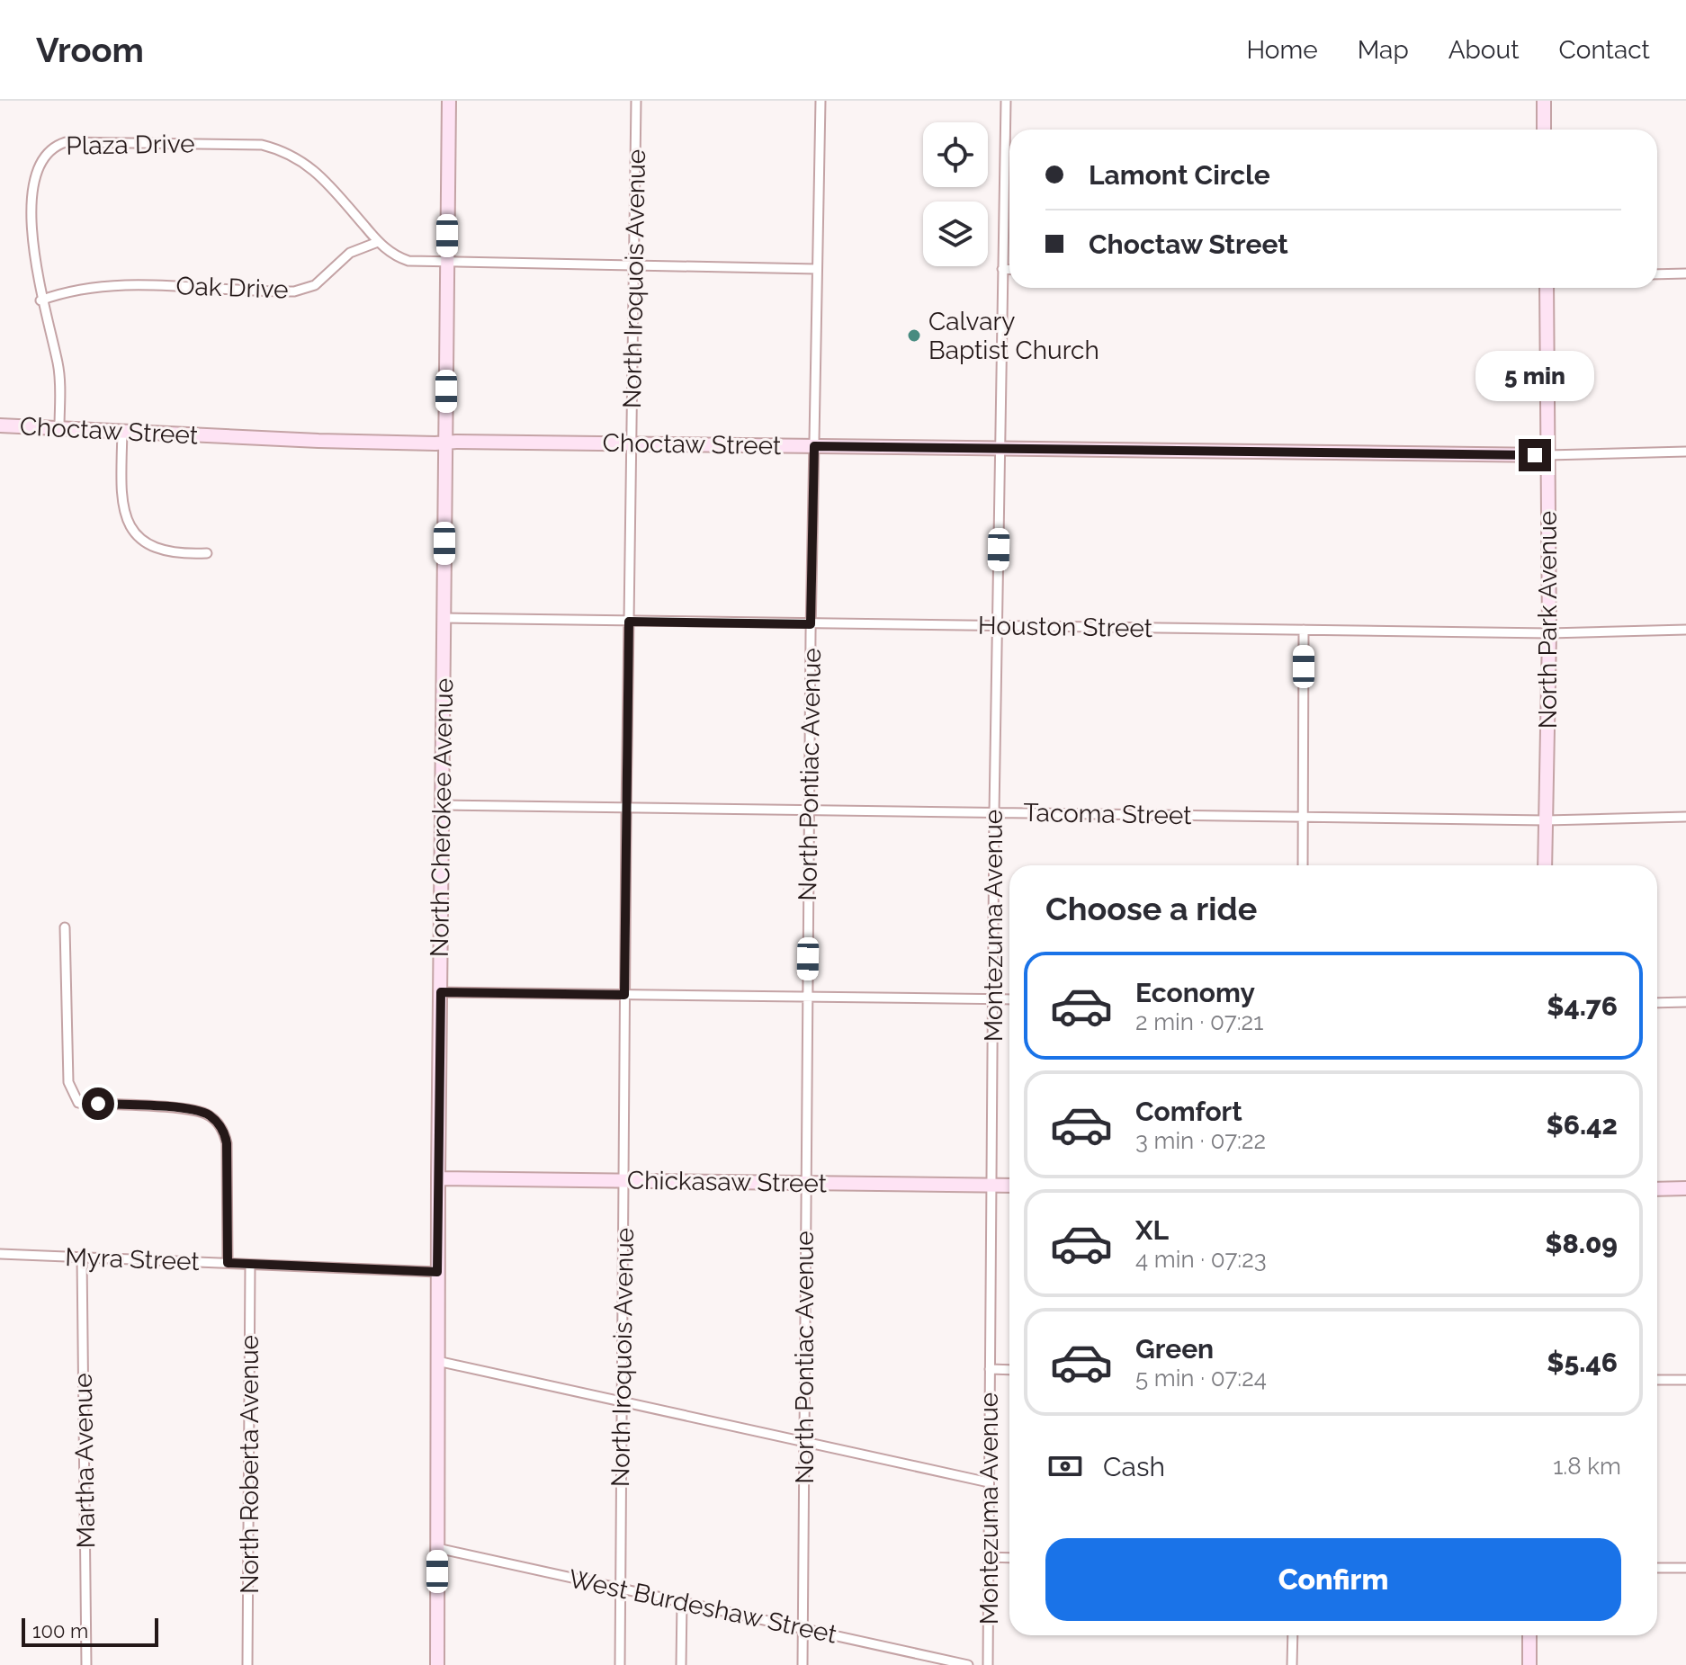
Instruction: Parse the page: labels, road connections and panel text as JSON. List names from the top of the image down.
{
  "streets": {
    "street": [
      "Plaza Drive",
      "North Iroquois Avenue",
      "Oak Drive",
      "Choctaw Street",
      "North Park Avenue",
      "Houston Street",
      "North Pontiac Avenue",
      "Tacoma Street",
      "North Cherokee Avenue",
      "Montezuma Avenue",
      "Chickasaw Street",
      "Myra Street",
      "Martha Avenue",
      "North Roberta Avenue",
      "West Burdeshaw Street"
    ]
  },
  "crossings": [
    ["Plaza Drive", "Oak Drive"],
    ["Plaza Drive", "Choctaw Street"],
    ["North Iroquois Avenue", "Choctaw Street"],
    ["North Iroquois Avenue", "Houston Street"],
    ["North Iroquois Avenue", "Tacoma Street"],
    ["North Iroquois Avenue", "Chickasaw Street"],
    ["North Iroquois Avenue", "West Burdeshaw Street"],
    ["Choctaw Street", "North Park Avenue"],
    ["Choctaw Street", "North Pontiac Avenue"],
    ["Choctaw Street", "North Cherokee Avenue"],
    ["Choctaw Street", "Montezuma Avenue"],
    ["North Park Avenue", "Houston Street"],
    ["North Park Avenue", "Tacoma Street"],
    ["Houston Street", "North Pontiac Avenue"],
    ["Houston Street", "North Cherokee Avenue"],
    ["Houston Street", "Montezuma Avenue"],
    ["North Pontiac Avenue", "Tacoma Street"],
    ["North Pontiac Avenue", "Chickasaw Street"],
    ["North Pontiac Avenue", "West Burdeshaw Street"],
    ["Tacoma Street", "North Cherokee Avenue"],
    ["Tacoma Street", "Montezuma Avenue"],
    ["North Cherokee Avenue", "Chickasaw Street"],
    ["North Cherokee Avenue", "Myra Street"],
    ["North Cherokee Avenue", "West Burdeshaw Street"],
    ["Montezuma Avenue", "Chickasaw Street"],
    ["Myra Street", "Martha Avenue"],
    ["Myra Street", "North Roberta Avenue"]
  ],
  "places": ["Calvary Baptist Church"],
  "scale_bar": "100 m",
  "page": {
    "header": "Vroom",
    "nav": [
      "Home",
      "Map",
      "About",
      "Contact"
    ],
    "banner": ["Lamont Circle", "Choctaw Street"],
    "bubble": "5 min",
    "heading": "Choose a ride",
    "list": [
      {
        "name": "Economy",
        "note": "2 min · 07:21",
        "value": "$4.76"
      },
      {
        "name": "Comfort",
        "note": "3 min · 07:22",
        "value": "$6.42"
      },
      {
        "name": "XL",
        "note": "4 min · 07:23",
        "value": "$8.09"
      },
      {
        "name": "Green",
        "note": "5 min · 07:24",
        "value": "$5.46"
      }
    ],
    "pay": ["Cash", "1.8 km"],
    "buttons": "Confirm",
    "scale": "100 m"
  }
}
